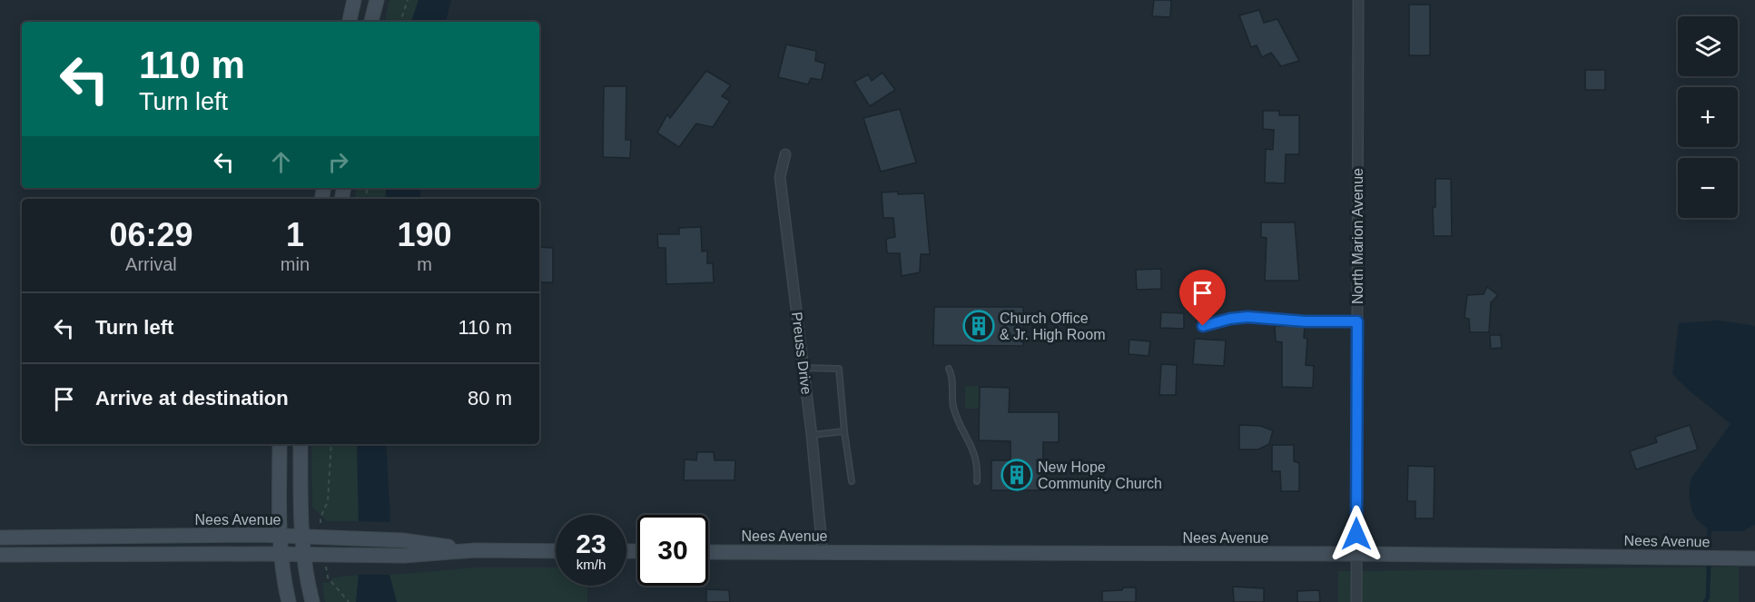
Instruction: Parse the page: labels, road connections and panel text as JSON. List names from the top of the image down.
{
  "streets": {
    "main road": ["Nees Avenue"],
    "street": ["North Marion Avenue", "Preuss Drive"]
  },
  "crossings": [
    ["North Marion Avenue", "Nees Avenue"],
    ["Preuss Drive", "Nees Avenue"]
  ],
  "places": {
    "building": ["Church Office & Jr. High Room", "New Hope Community Church"]
  },
  "page": {
    "map_buttons": ["+", "−"],
    "turn": ["110 m", "Turn left"],
    "eta": [
      "06:29",
      "Arrival",
      "1",
      "min",
      "190",
      "m"
    ],
    "list": [
      {
        "name": "Turn left",
        "value": "110 m"
      },
      {
        "name": "Arrive at destination",
        "value": "80 m"
      }
    ],
    "speed": "23 km/h",
    "limit": "30"
  }
}
